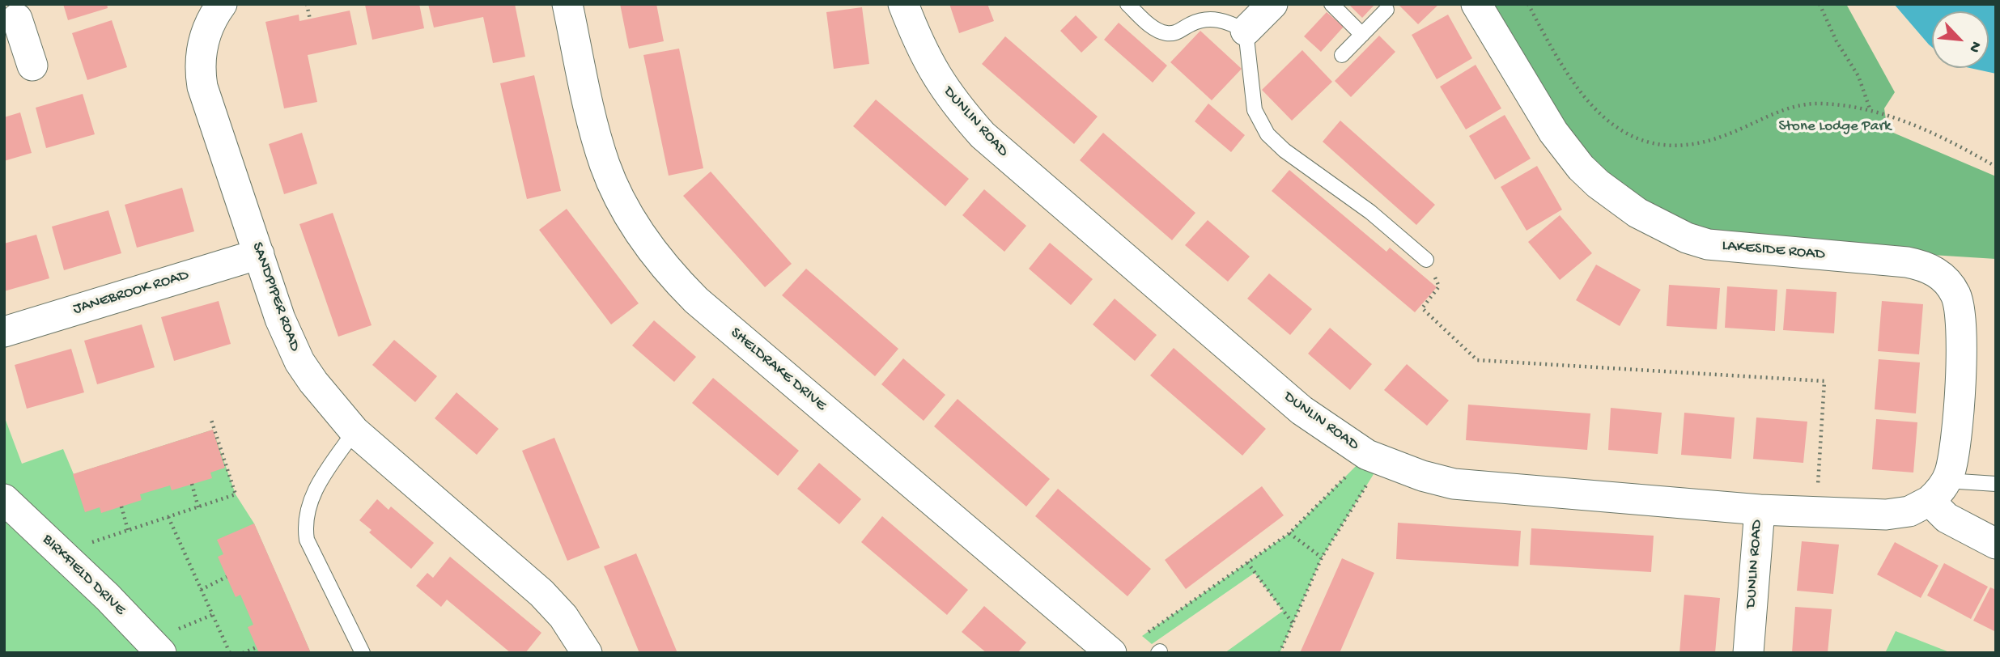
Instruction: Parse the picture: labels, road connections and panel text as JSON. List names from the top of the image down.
{
  "streets": {
    "street": [
      "DUNLIN ROAD",
      "LAKESIDE ROAD",
      "JANEBROOK ROAD",
      "SANDPIPER ROAD",
      "SHELDRAKE DRIVE",
      "BIRKFIELD DRIVE"
    ]
  },
  "crossings": [
    ["JANEBROOK ROAD", "SANDPIPER ROAD"]
  ],
  "parks": ["Stone Lodge Park"],
  "north": "bottom right"
}
